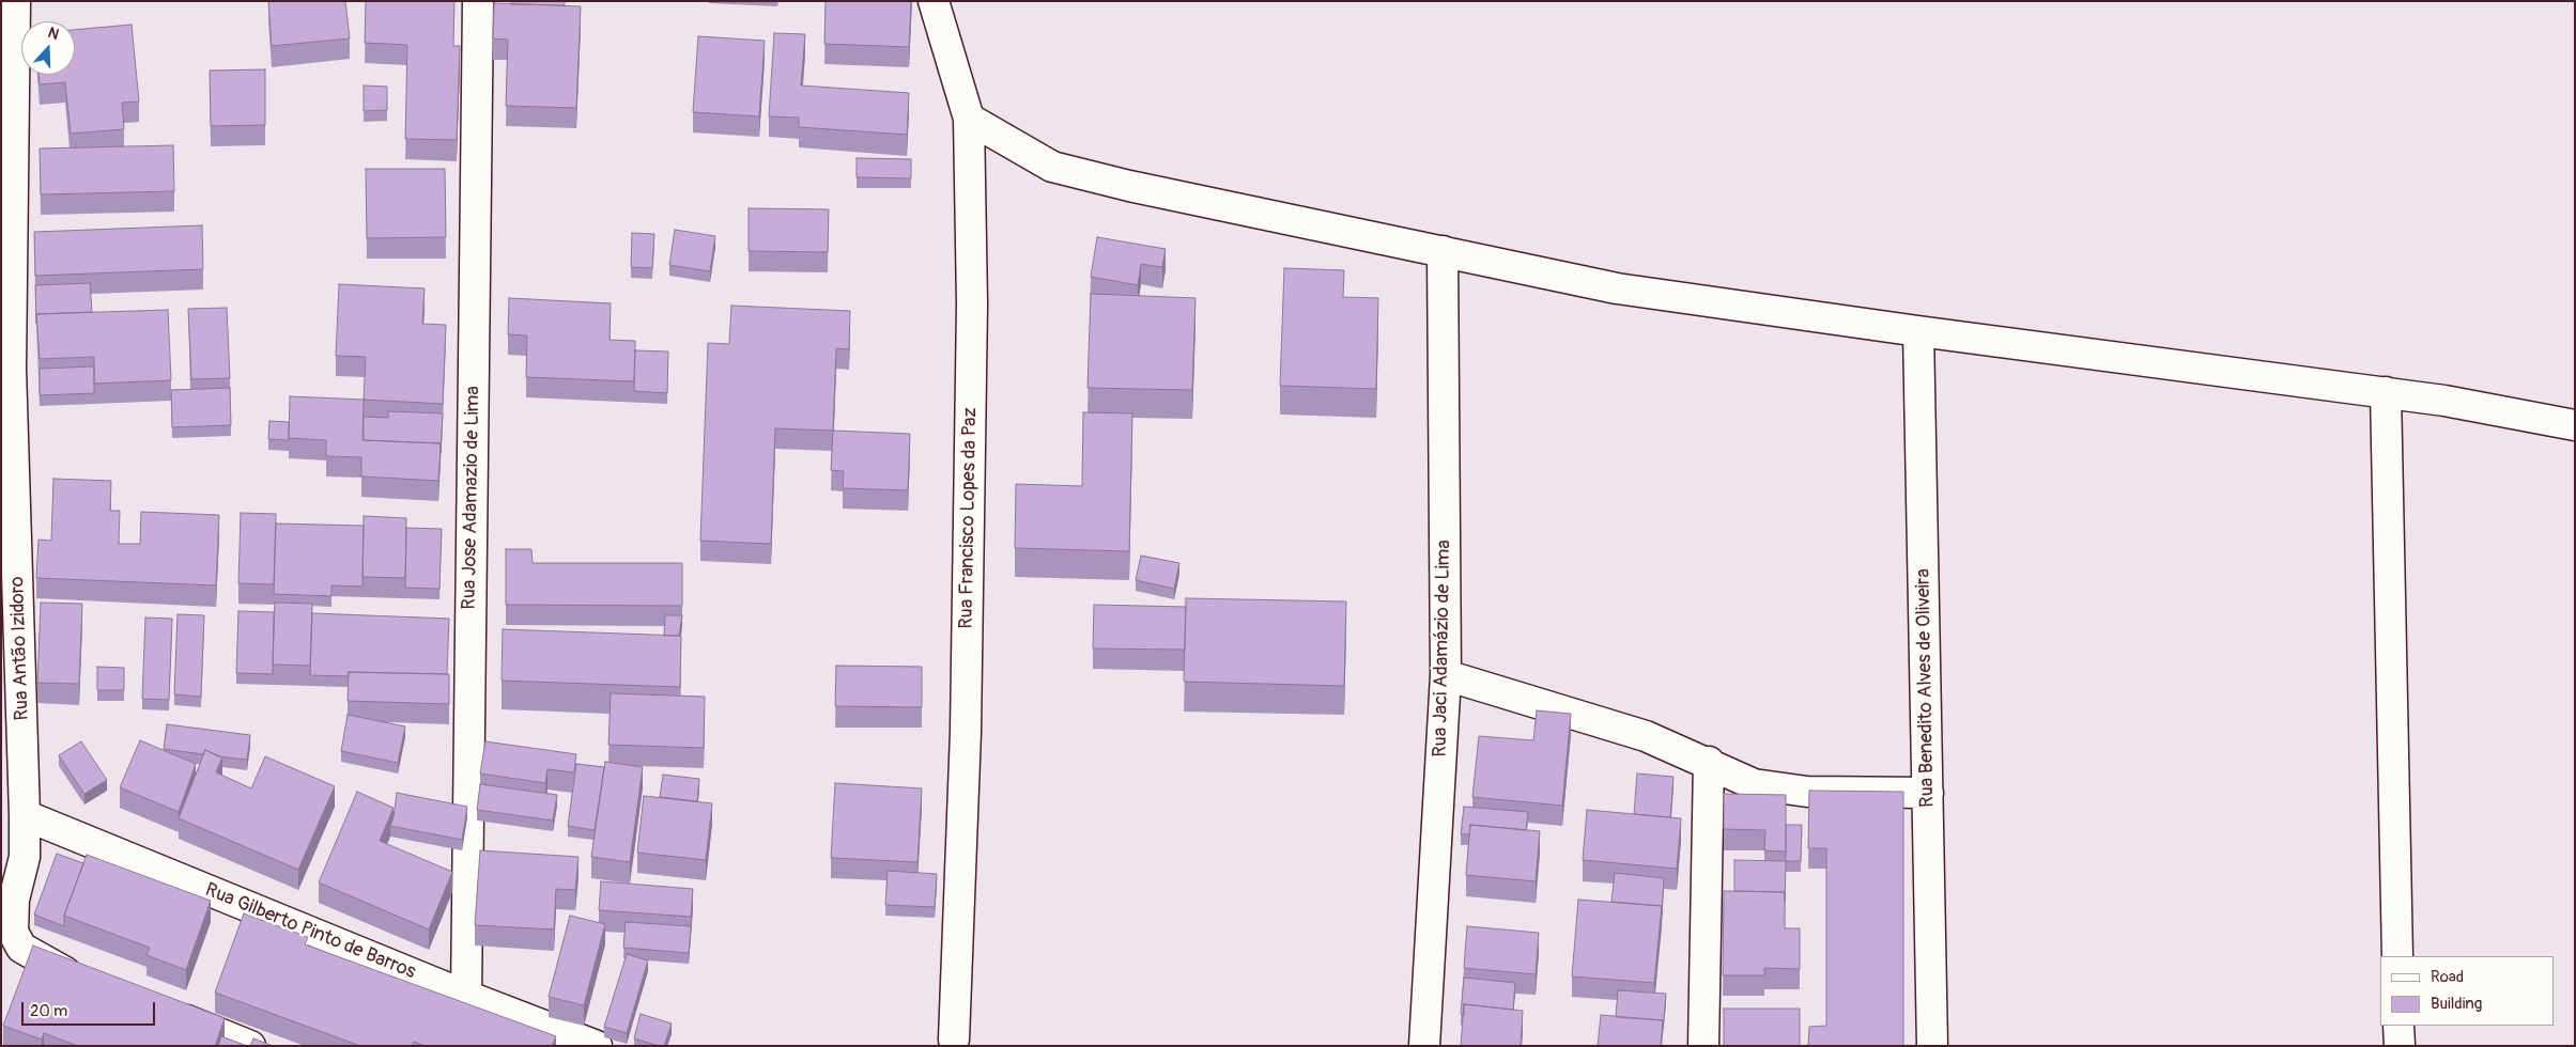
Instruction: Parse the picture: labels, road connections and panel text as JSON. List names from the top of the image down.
{
  "streets": {
    "street": [
      "Rua Jose Adamazio de Lima",
      "Rua Francisco Lopes da Paz",
      "Rua Antão Izidoro",
      "Rua Jaci Adamázio de Lima",
      "Rua Benedito Alves de Oliveira",
      "Rua Gilberto Pinto de Barros"
    ]
  },
  "crossings": [
    ["Rua Jose Adamazio de Lima", "Rua Gilberto Pinto de Barros"],
    ["Rua Antão Izidoro", "Rua Gilberto Pinto de Barros"]
  ],
  "legend": ["Road", "Building"],
  "scale_bar": "20 m",
  "north": "top"
}
